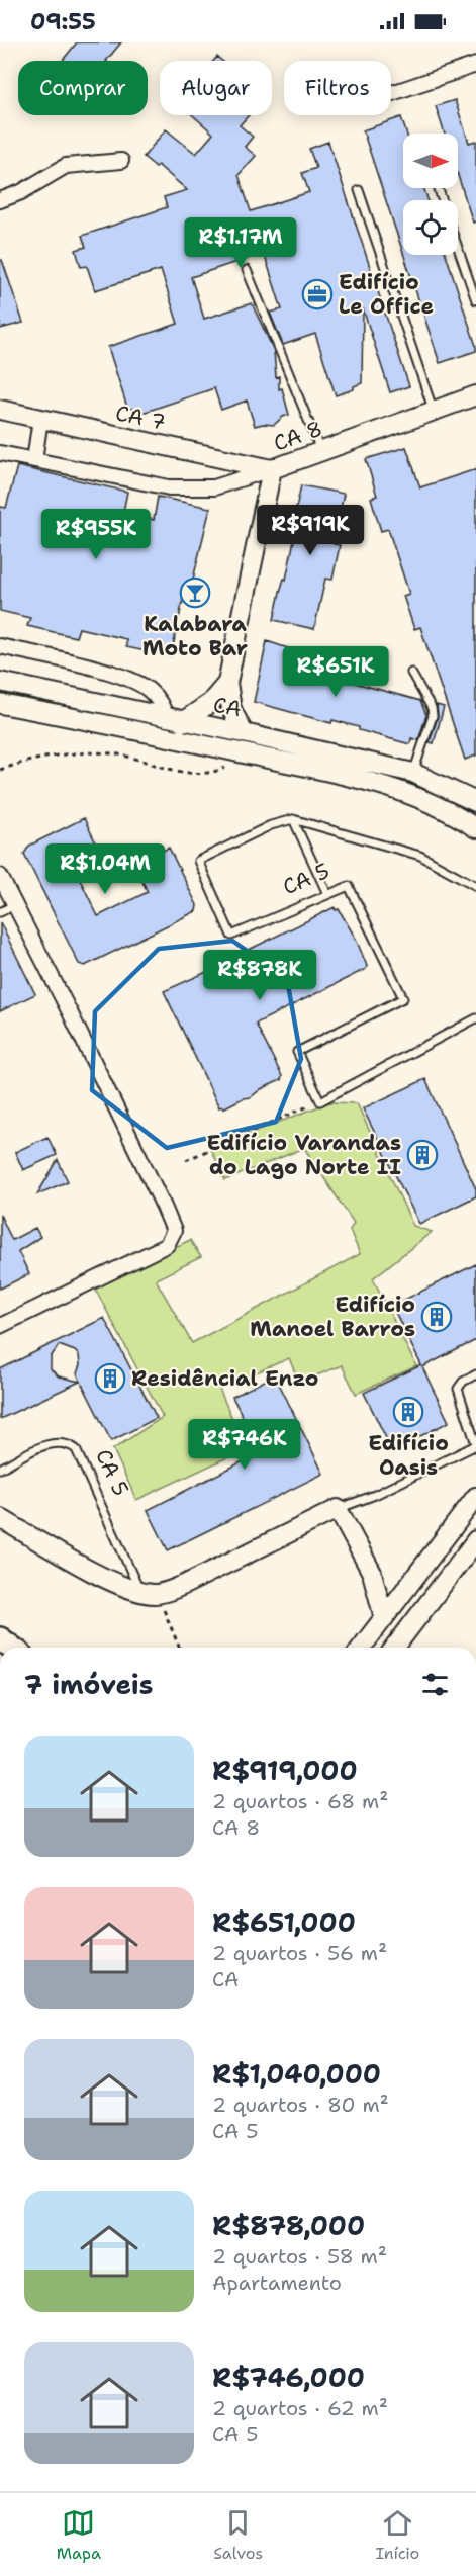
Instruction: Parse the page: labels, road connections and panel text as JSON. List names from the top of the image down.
{
  "streets": {
    "street": ["CA 7", "CA 8", "CA"],
    "lane": ["CA 5"]
  },
  "crossings": [
    ["CA 7", "CA 8"],
    ["CA 8", "CA"]
  ],
  "places": {
    "office": ["Edifício Le Office"],
    "bar": ["Kalabara Moto Bar"],
    "building": [
      "Edifício Varandas do Lago Norte II",
      "Edifício Manoel Barros",
      "Residêncial Enzo",
      "Edifício Oasis"
    ]
  },
  "north": "right",
  "page": {
    "status": "09:55",
    "chip": ["Comprar", "Alugar", "Filtros"],
    "price": [
      "R$1.17M",
      "R$919K",
      "R$955K",
      "R$651K",
      "R$1.04M",
      "R$878K",
      "R$746K"
    ],
    "heading": "7 imóveis",
    "list": [
      {
        "name": "R$919,000",
        "note": "2 quartos · 68 m² · CA 8"
      },
      {
        "name": "R$651,000",
        "note": "2 quartos · 56 m² · CA"
      },
      {
        "name": "R$1,040,000",
        "note": "2 quartos · 80 m² · CA 5"
      },
      {
        "name": "R$878,000",
        "note": "2 quartos · 58 m² · Apartamento"
      },
      {
        "name": "R$746,000",
        "note": "2 quartos · 62 m² · CA 5"
      }
    ],
    "tabs": ["Mapa", "Salvos", "Início"]
  }
}
